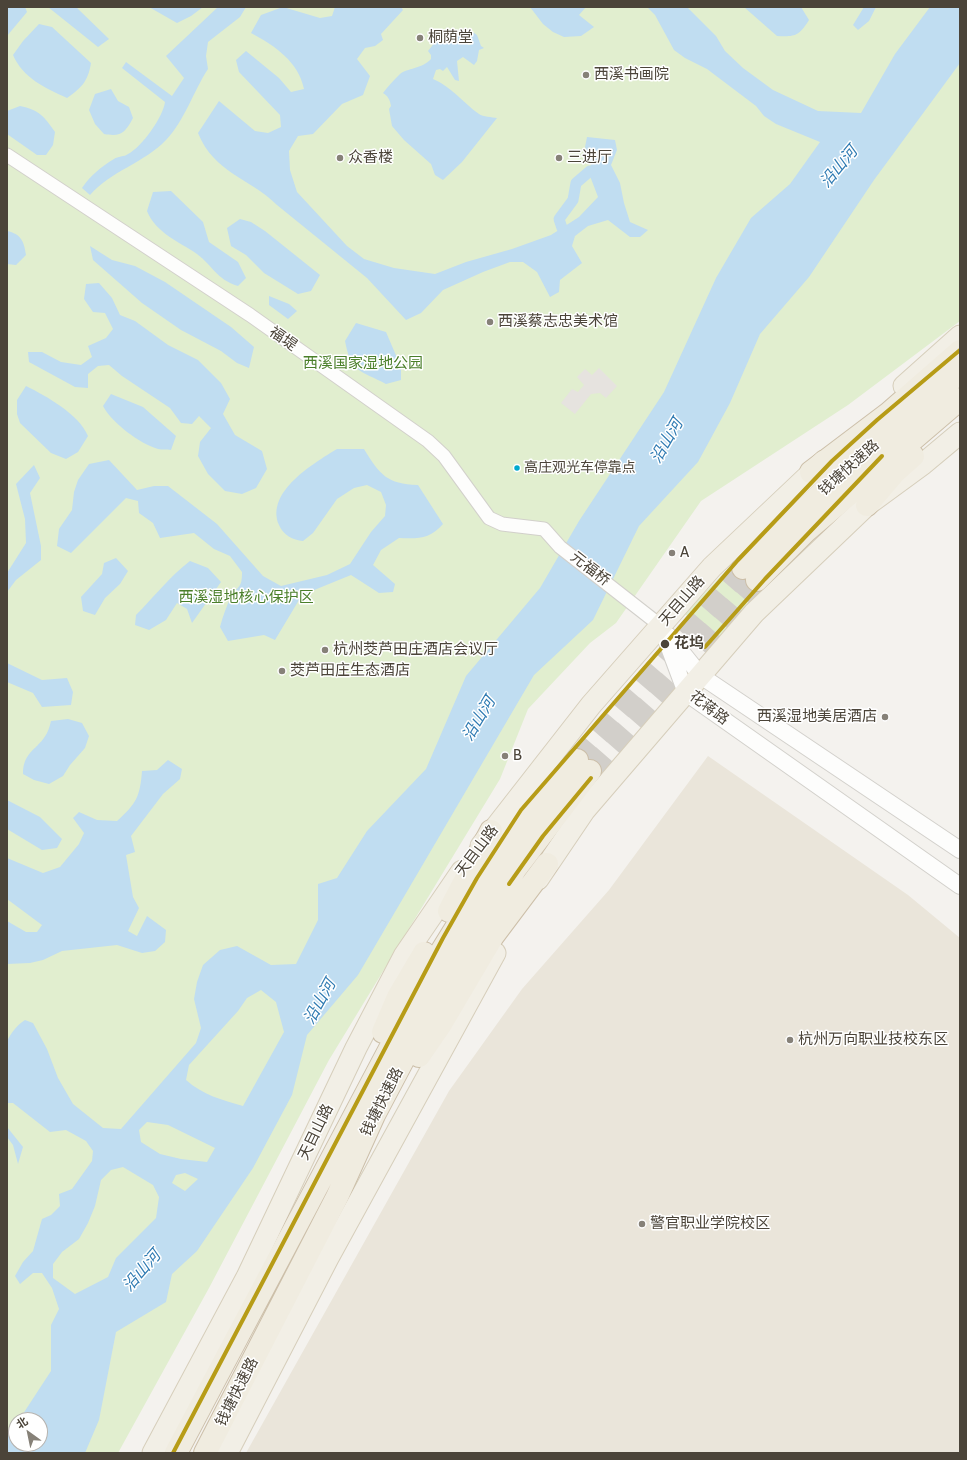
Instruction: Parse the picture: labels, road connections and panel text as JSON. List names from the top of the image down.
{
  "streets": {
    "highway": ["钱塘快速路"],
    "main road": ["天目山路"],
    "street": ["福堤", "元福桥", "花蒋路"]
  },
  "crossings": [
    ["福堤", "元福桥"],
    ["元福桥", "天目山路"],
    ["元福桥", "花蒋路"],
    ["天目山路", "花蒋路"]
  ],
  "water": ["沿山河"],
  "parks": ["西溪国家湿地公园", "西溪湿地核心保护区"],
  "places": [
    "桐荫堂",
    "西溪书画院",
    "众香楼",
    "三进厅",
    "西溪蔡志忠美术馆",
    "高庄观光车停靠点",
    "A",
    "花坞",
    "杭州茭芦田庄酒店会议厅",
    "茭芦田庄生态酒店",
    "西溪湿地美居酒店",
    "B",
    "杭州万向职业技校东区",
    "警官职业学院校区"
  ],
  "north": "top left"
}
